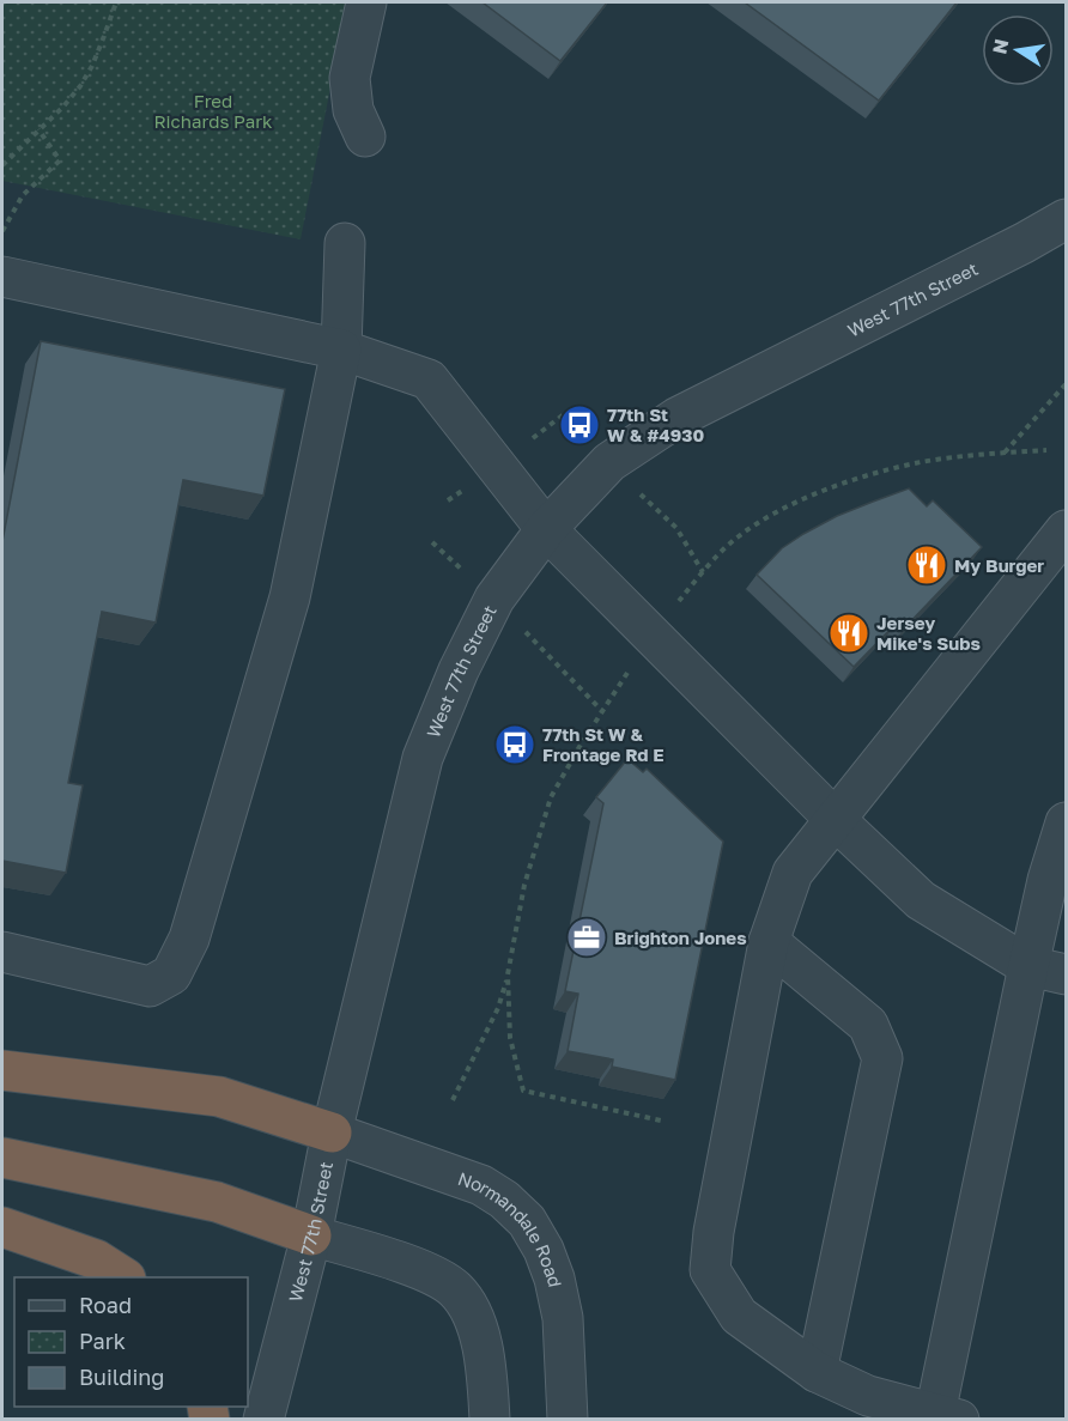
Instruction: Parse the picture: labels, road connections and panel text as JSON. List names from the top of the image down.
{
  "streets": {
    "street": ["West 77th Street", "Normandale Road"]
  },
  "crossings": [
    ["West 77th Street", "Normandale Road"]
  ],
  "parks": ["Fred Richards Park"],
  "places": {
    "bus stop": ["77th St W & #4930", "77th St W & Frontage Rd E"],
    "restaurant": ["My Burger", "Jersey Mike's Subs"],
    "office": ["Brighton Jones"]
  },
  "legend": ["Road", "Park", "Building"],
  "north": "left"
}
